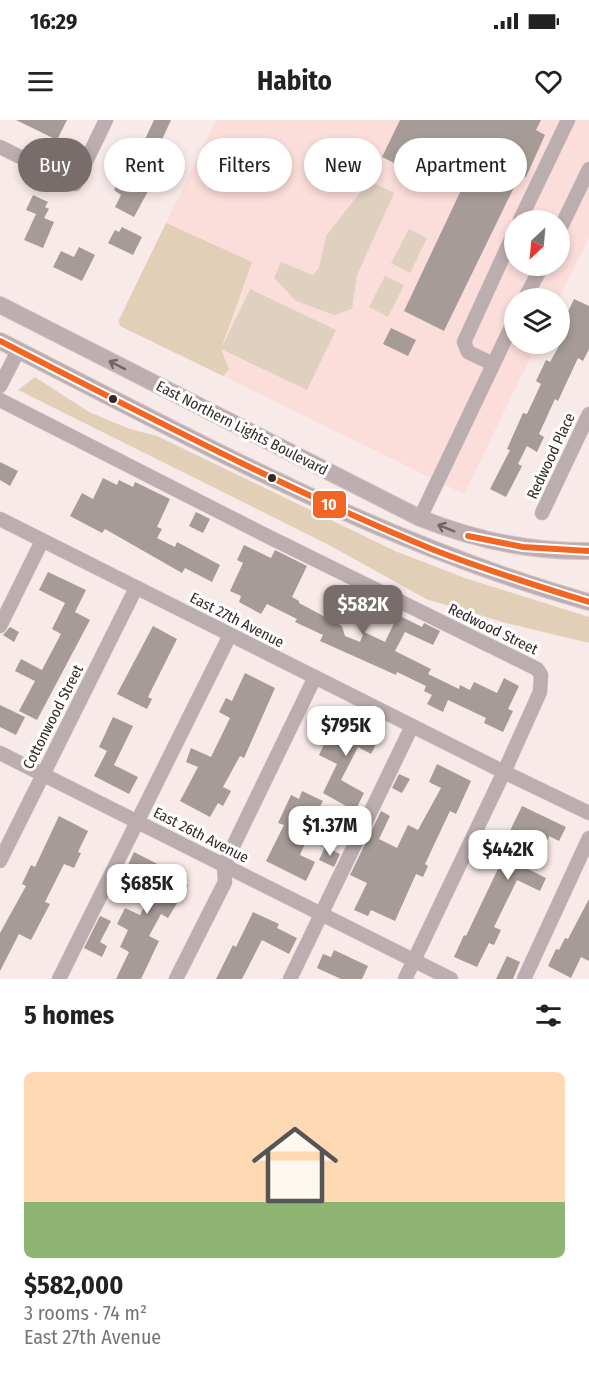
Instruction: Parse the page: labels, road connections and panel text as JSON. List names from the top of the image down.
{
  "streets": {
    "main road": ["East Northern Lights Boulevard"],
    "street": [
      "Redwood Place",
      "East 27th Avenue",
      "Redwood Street",
      "Cottonwood Street",
      "East 26th Avenue"
    ]
  },
  "crossings": [
    ["East 27th Avenue", "Redwood Street"],
    ["East 27th Avenue", "Cottonwood Street"],
    ["Redwood Street", "East 26th Avenue"],
    ["Cottonwood Street", "East 26th Avenue"]
  ],
  "lines": ["transit line 10"],
  "north": "bottom left",
  "page": {
    "status": "16:29",
    "header": "Habito",
    "chip": [
      "Buy",
      "Rent",
      "Filters",
      "New",
      "Apartment"
    ],
    "price": [
      "$582K",
      "$795K",
      "$1.37M",
      "$442K",
      "$685K"
    ],
    "heading": "5 homes",
    "list": [
      {
        "name": "$582,000",
        "note": "3 rooms · 74 m² · East 27th Avenue"
      }
    ]
  }
}
